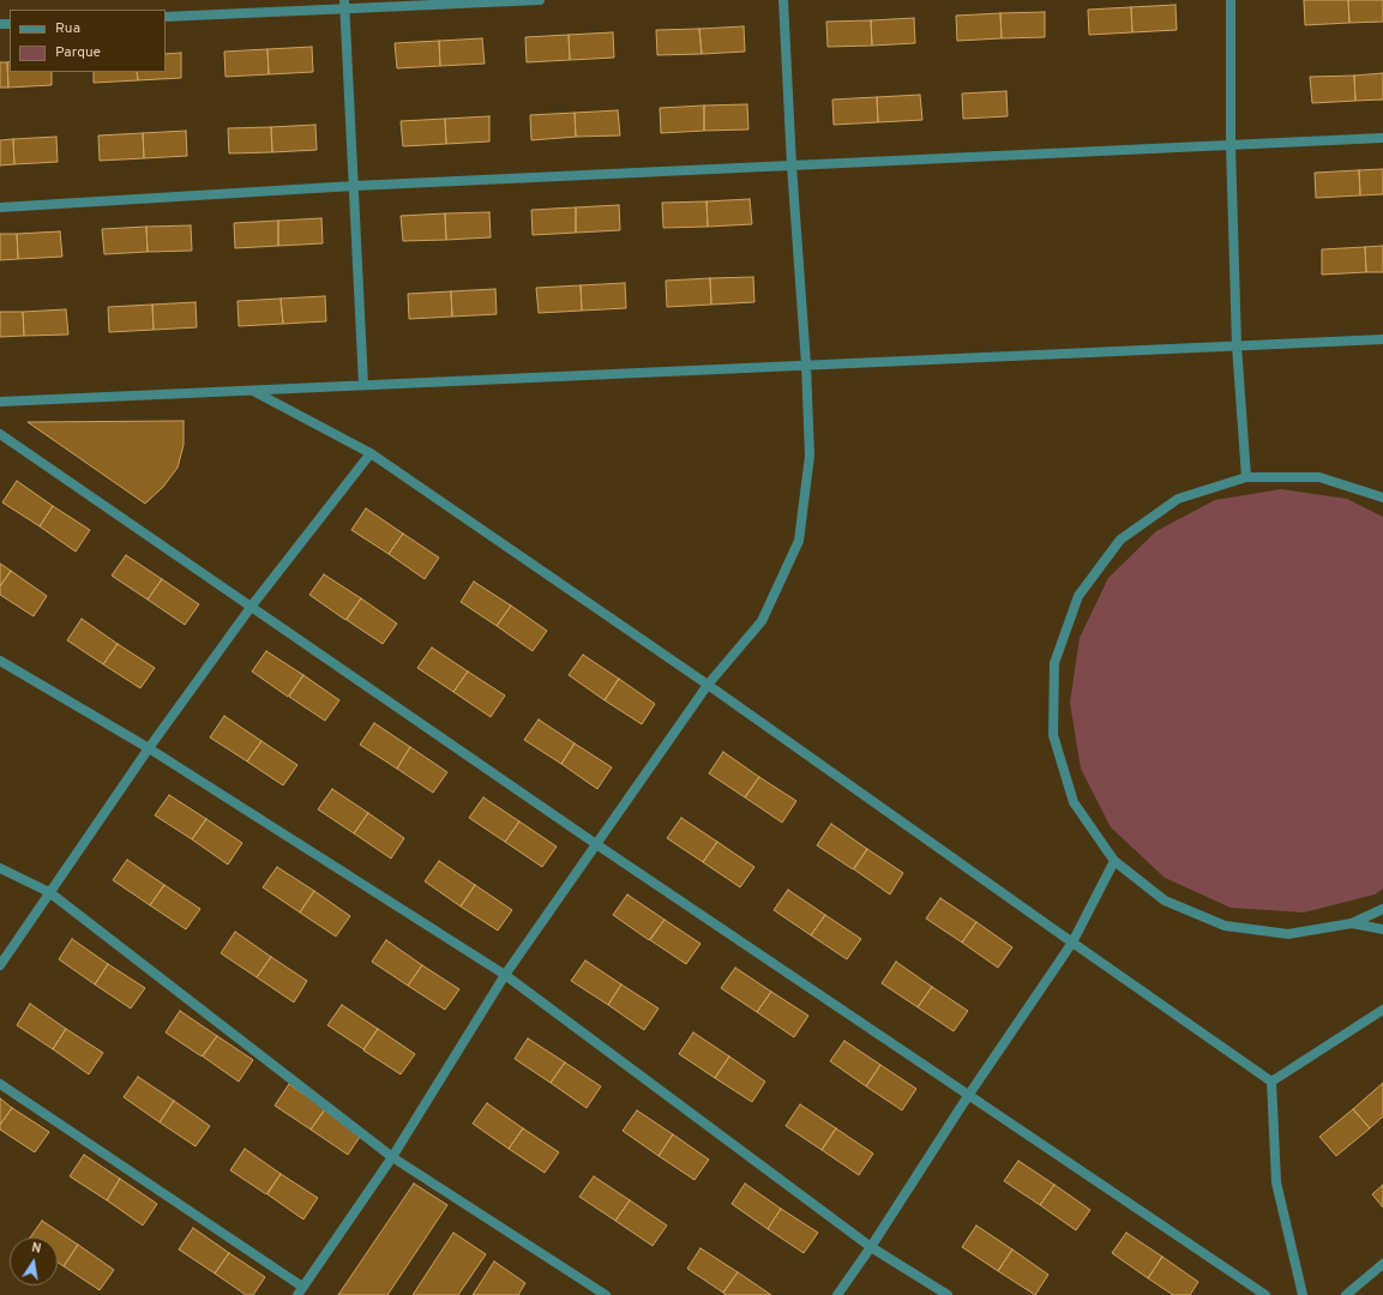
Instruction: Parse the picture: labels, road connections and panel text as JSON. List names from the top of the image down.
{
  "legend": ["Rua", "Parque"],
  "north": "top"
}
